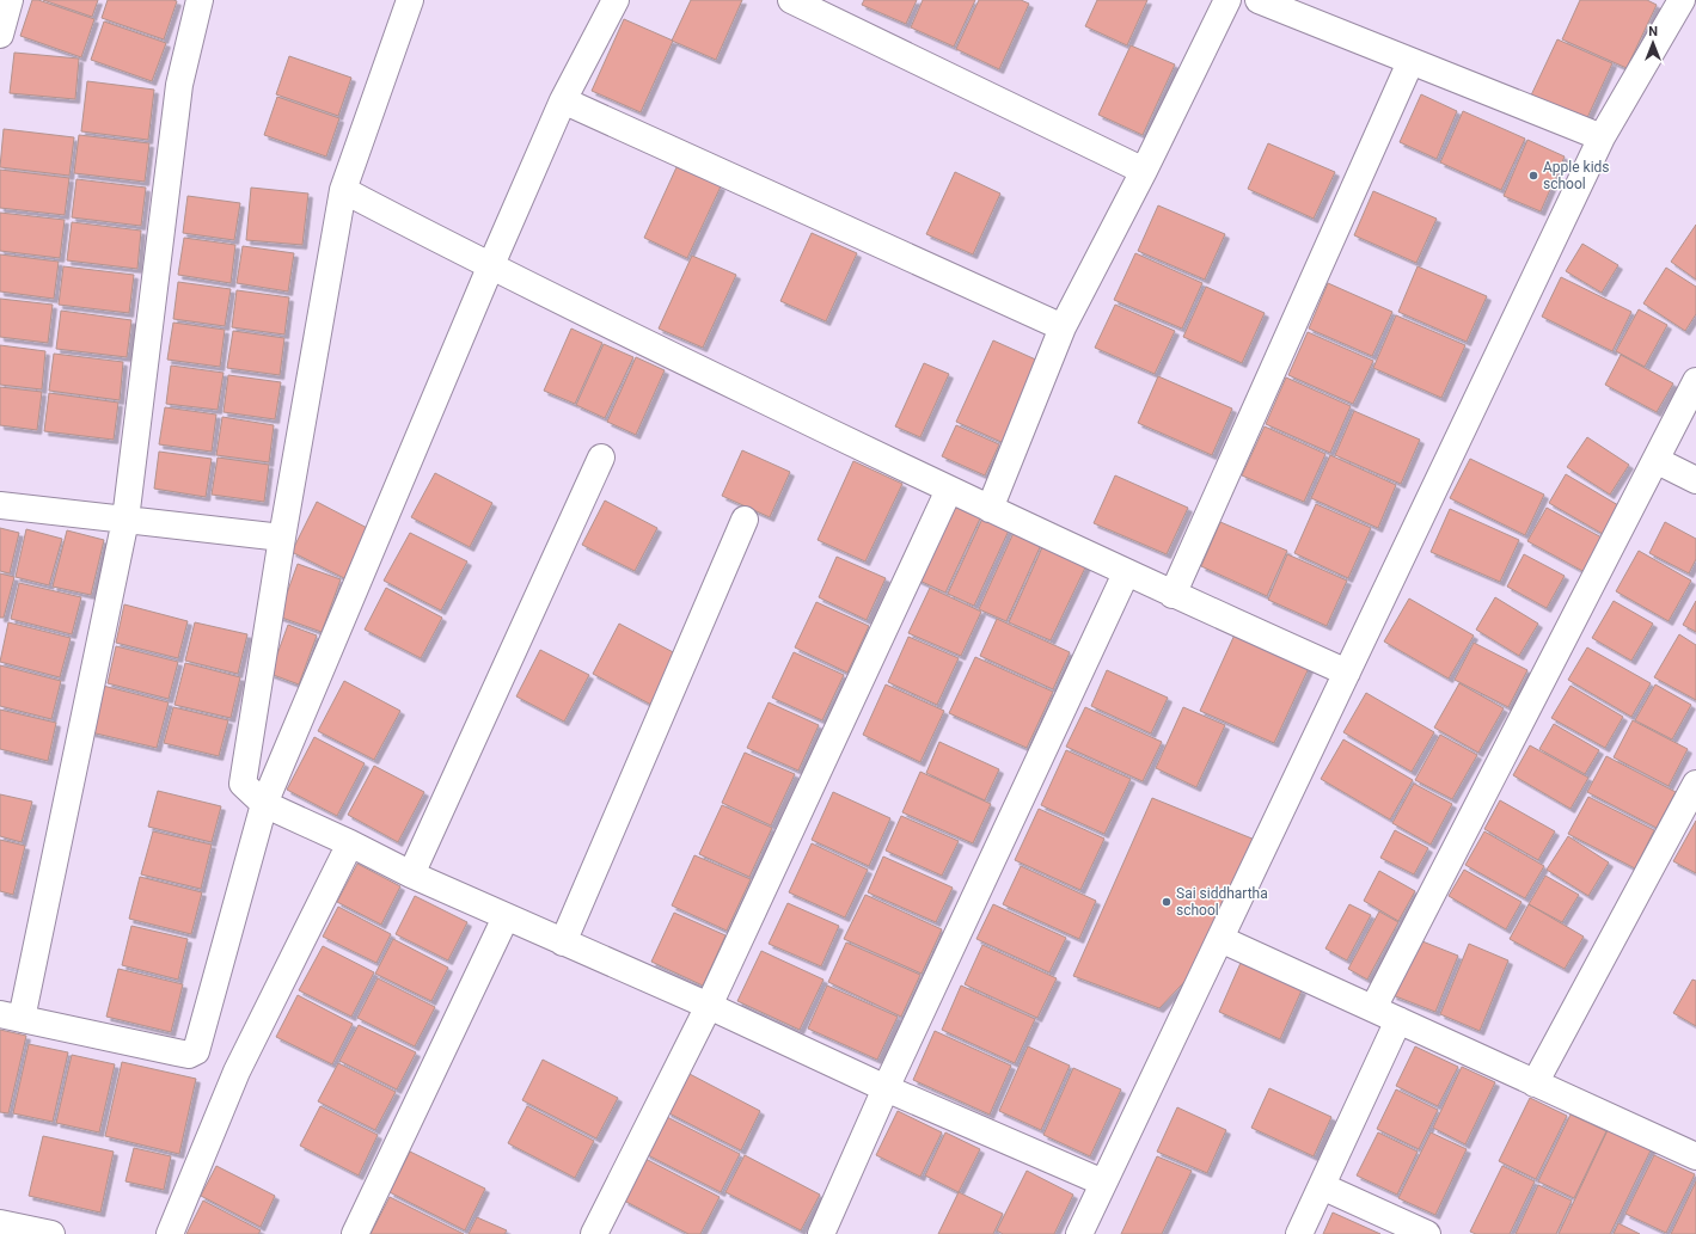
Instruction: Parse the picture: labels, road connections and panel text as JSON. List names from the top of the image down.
{
  "places": ["Apple kids school", "Sai siddhartha school"],
  "north": "top"
}
